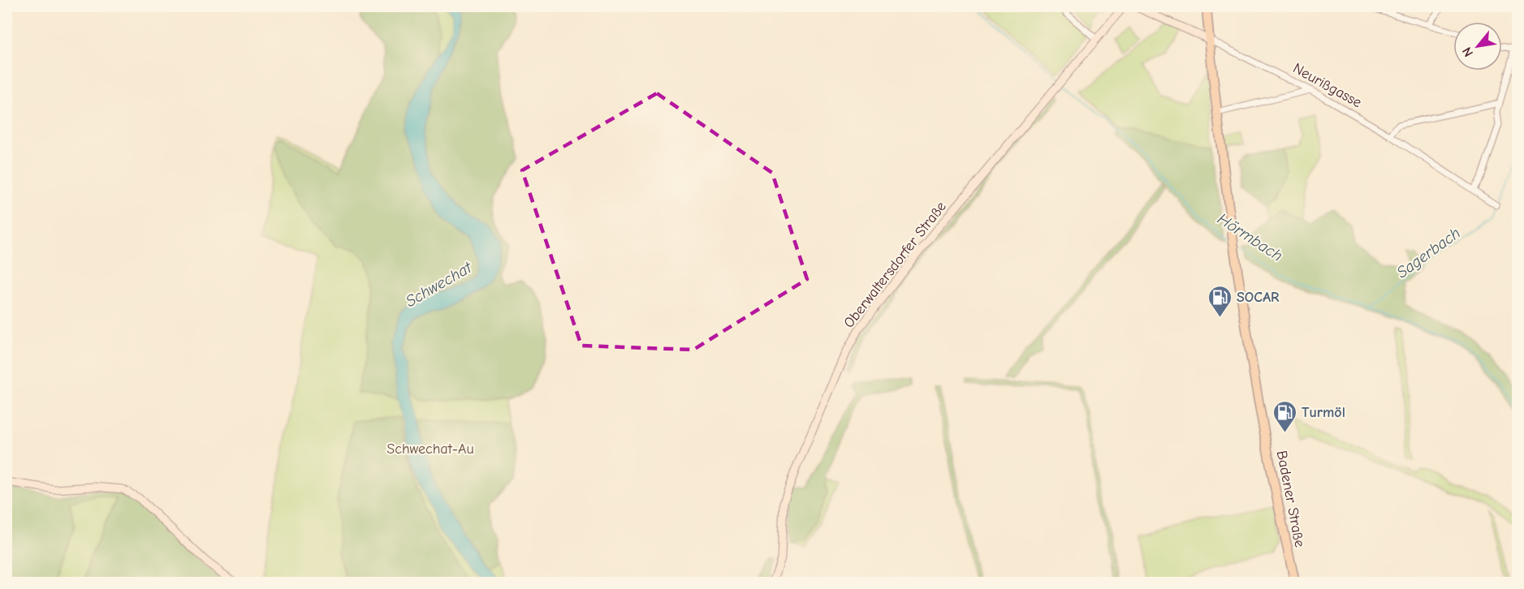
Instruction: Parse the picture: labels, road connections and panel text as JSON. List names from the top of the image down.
{
  "streets": {
    "main road": ["Badener Straße"],
    "street": ["Neurißgasse", "Oberwaltersdorfer Straße"]
  },
  "crossings": [
    ["Neurißgasse", "Badener Straße"]
  ],
  "water": ["Hörmbach", "Sagerbach", "Schwechat"],
  "parks": ["Schwechat-Au"],
  "places": {
    "fuel station": ["SOCAR", "Turmöl"]
  },
  "north": "bottom left"
}
